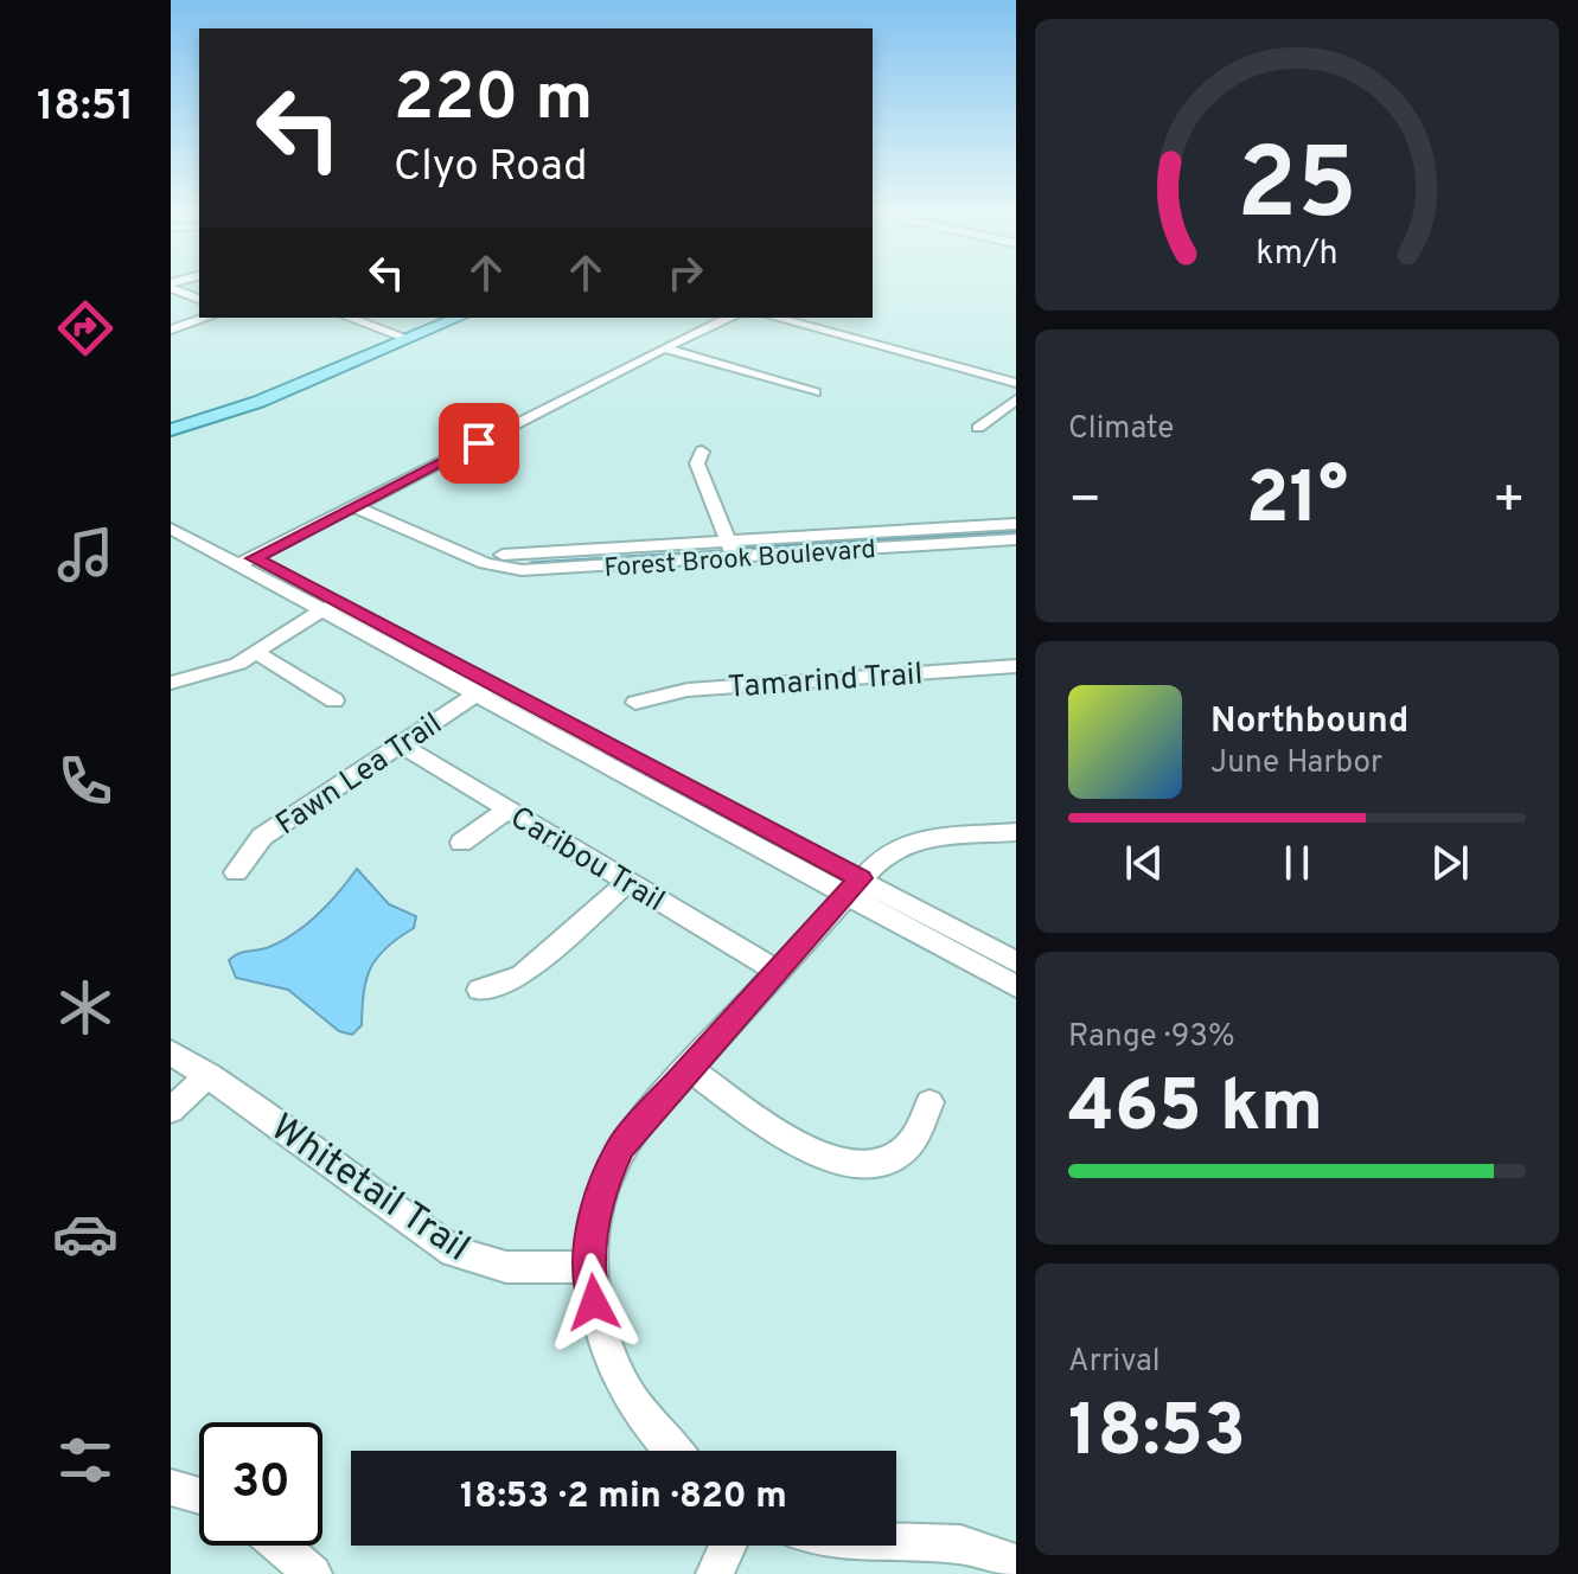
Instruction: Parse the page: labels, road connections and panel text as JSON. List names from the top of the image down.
{
  "streets": {
    "street": [
      "Forest Brook Boulevard",
      "Tamarind Trail",
      "Fawn Lea Trail",
      "Caribou Trail",
      "Whitetail Trail"
    ]
  },
  "crossings": [
    ["Fawn Lea Trail", "Caribou Trail"]
  ],
  "page": {
    "tabs": "18:51",
    "turn": ["220 m", "Clyo Road"],
    "tile": [
      "Climate",
      ["Range · 93%", "465 km"],
      ["Arrival", "18:53"]
    ],
    "heat": ["−", "21°", "+"],
    "song": ["Northbound", "June Harbor"],
    "limit": "30",
    "trip": "18:53 · 2 min · 820 m",
    "gauge": ["25", "km/h"]
  }
}
